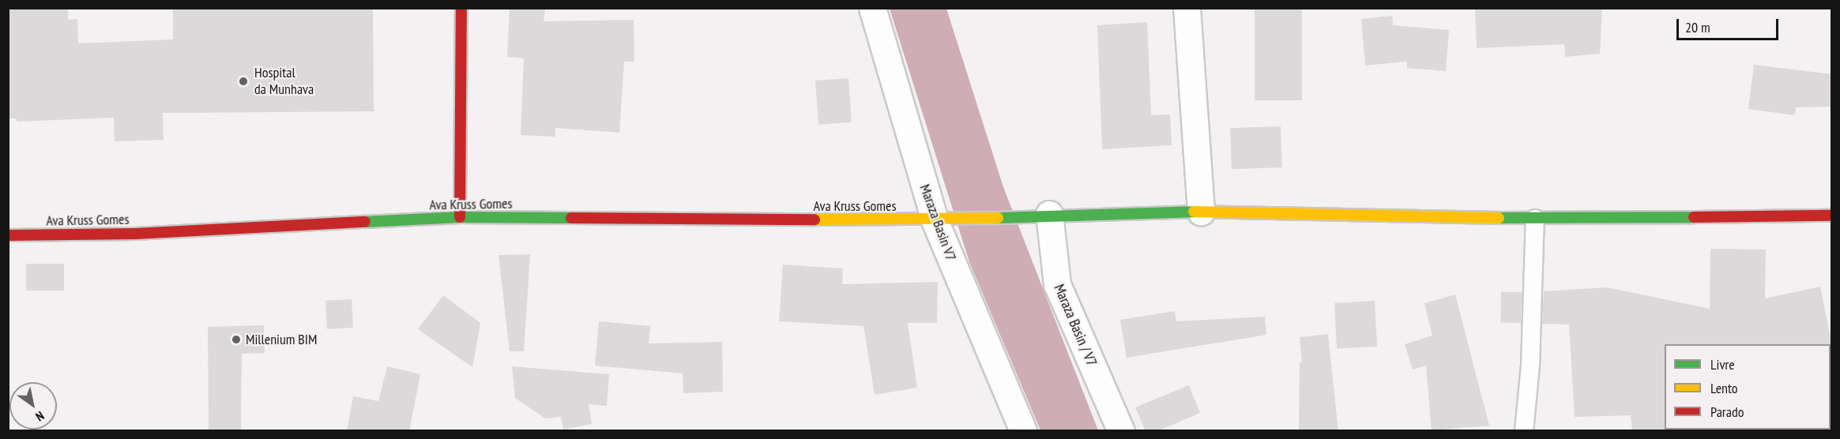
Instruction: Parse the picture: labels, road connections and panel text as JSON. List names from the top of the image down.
{
  "streets": {
    "street": ["Ava Kruss Gomes", "Maraza Basin V7", "Maraza Basin / V7"]
  },
  "crossings": [
    ["Ava Kruss Gomes", "Maraza Basin V7"],
    ["Ava Kruss Gomes", "Maraza Basin / V7"]
  ],
  "places": ["Hospital da Munhava", "Millenium BIM"],
  "legend": ["Livre", "Lento", "Parado"],
  "scale_bar": "20 m",
  "north": "bottom right"
}
